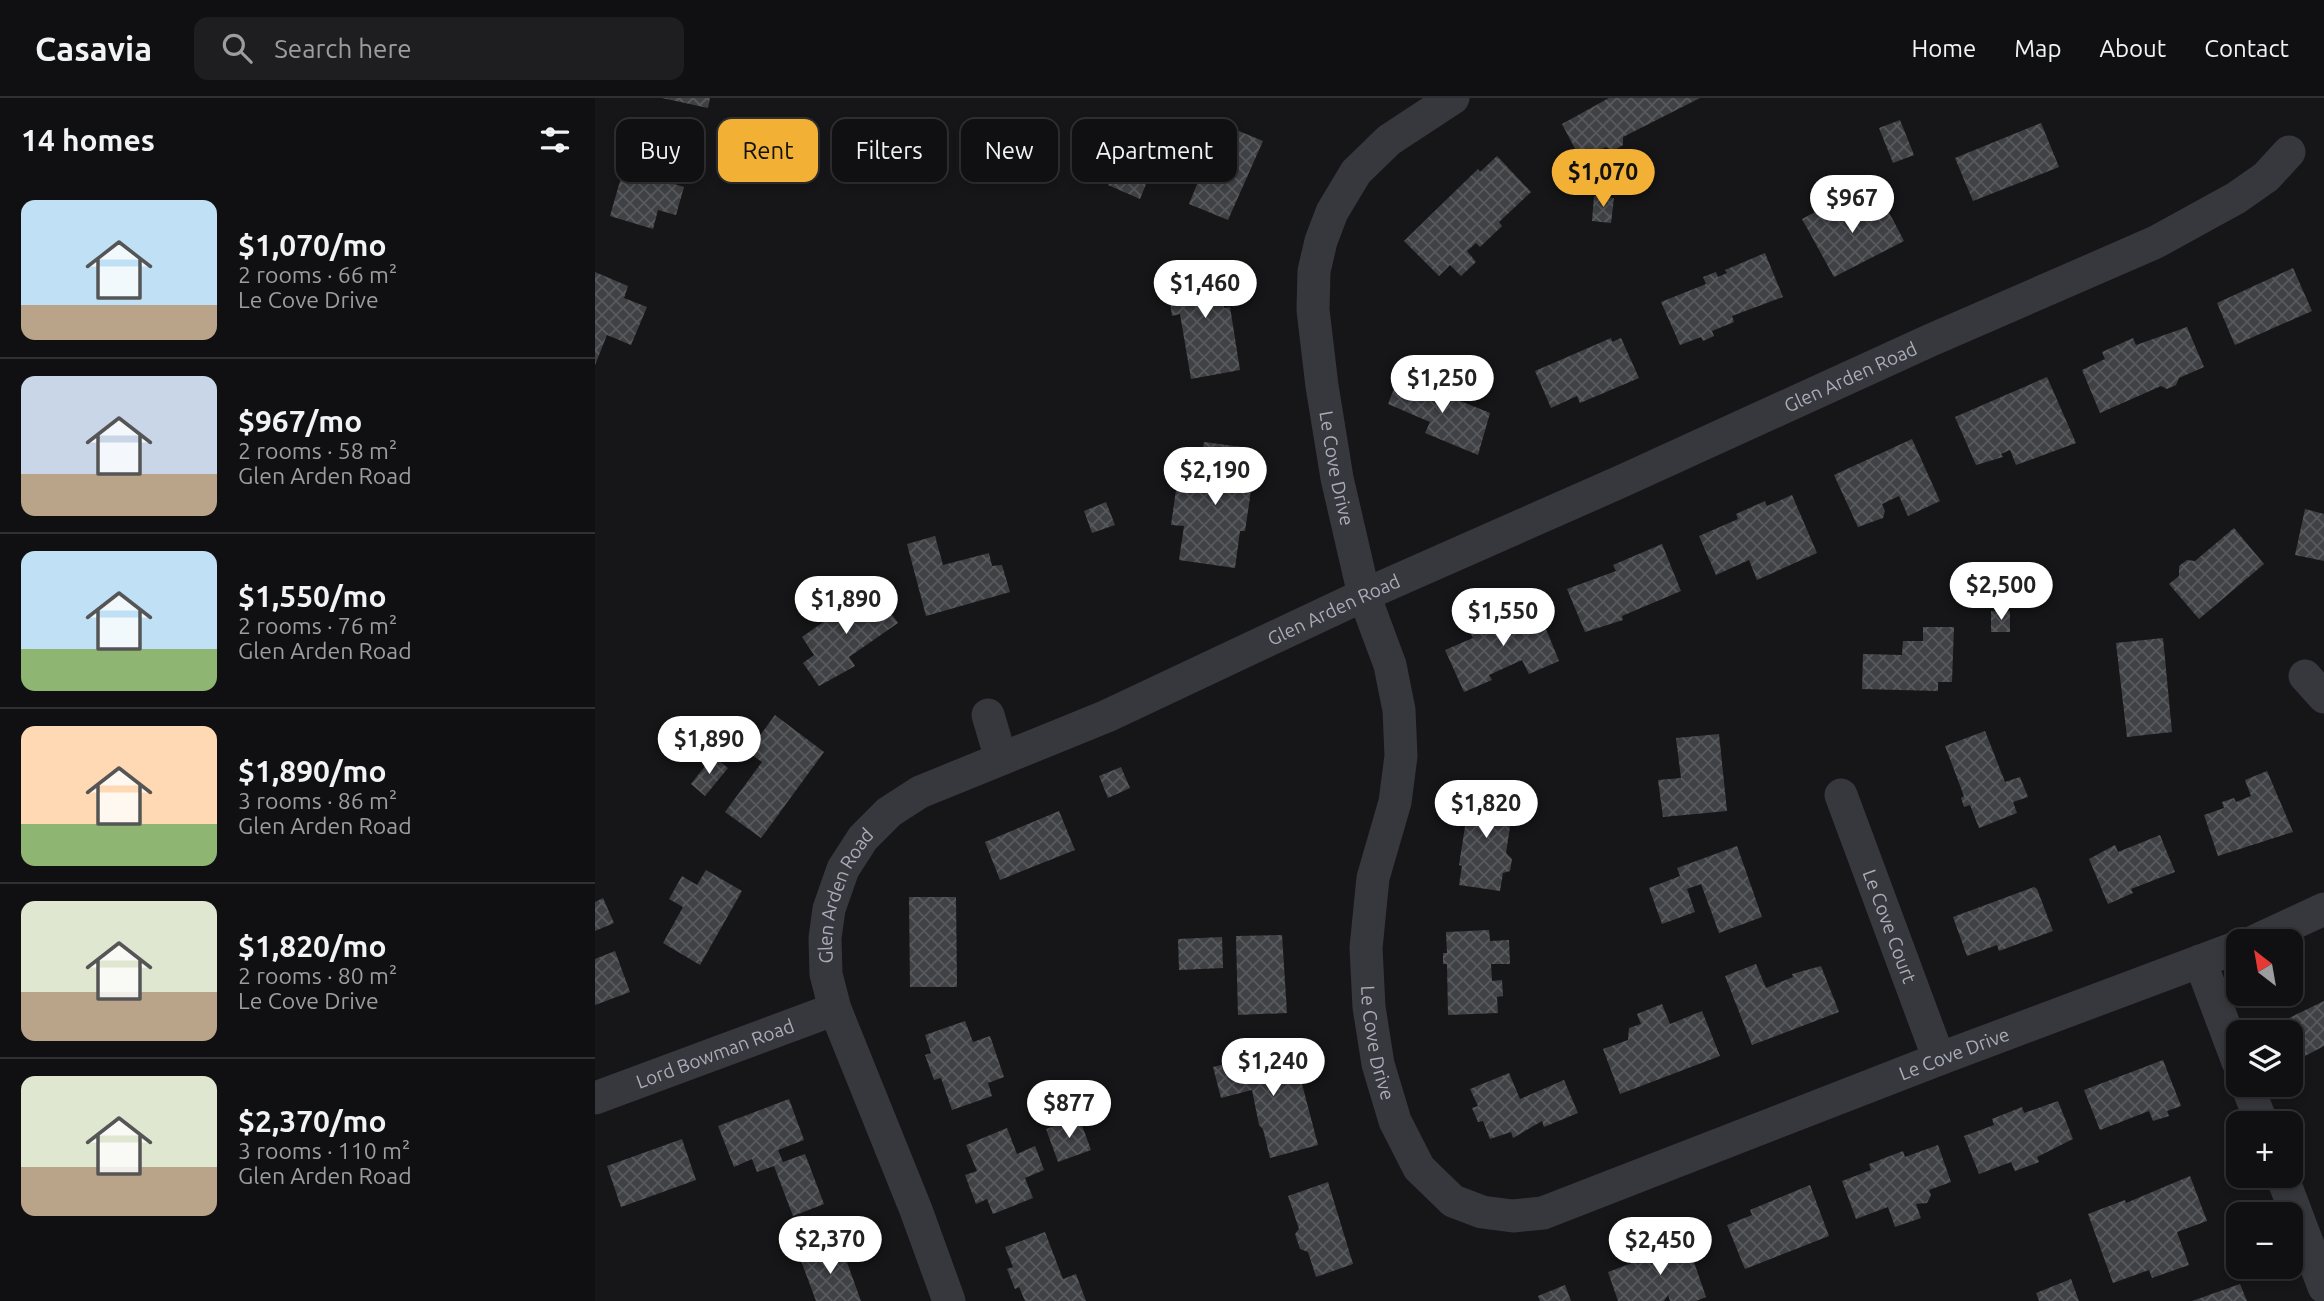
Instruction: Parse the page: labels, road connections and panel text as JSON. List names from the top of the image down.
{
  "streets": {
    "street": [
      "Glen Arden Road",
      "Le Cove Drive",
      "Le Cove Court",
      "Lord Bowman Road"
    ]
  },
  "crossings": [
    ["Glen Arden Road", "Le Cove Drive"],
    ["Glen Arden Road", "Lord Bowman Road"],
    ["Le Cove Drive", "Le Cove Court"]
  ],
  "north": "top left",
  "page": {
    "header": "Casavia",
    "search": "Search here",
    "nav": [
      "Home",
      "Map",
      "About",
      "Contact"
    ],
    "heading": "14 homes",
    "chip": [
      "Buy",
      "Rent",
      "Filters",
      "New",
      "Apartment"
    ],
    "price": [
      "$1,070",
      "$967",
      "$1,460",
      "$1,250",
      "$2,190",
      "$2,500",
      "$1,890",
      "$1,550",
      "$1,890",
      "$1,820",
      "$1,240",
      "$877",
      "$2,370",
      "$2,450"
    ],
    "list": [
      {
        "name": "$1,070/mo",
        "note": "2 rooms · 66 m² · Le Cove Drive"
      },
      {
        "name": "$967/mo",
        "note": "2 rooms · 58 m² · Glen Arden Road"
      },
      {
        "name": "$1,550/mo",
        "note": "2 rooms · 76 m² · Glen Arden Road"
      },
      {
        "name": "$1,890/mo",
        "note": "3 rooms · 86 m² · Glen Arden Road"
      },
      {
        "name": "$1,820/mo",
        "note": "2 rooms · 80 m² · Le Cove Drive"
      },
      {
        "name": "$2,370/mo",
        "note": "3 rooms · 110 m² · Glen Arden Road"
      }
    ],
    "map_buttons": ["+", "−"]
  }
}
